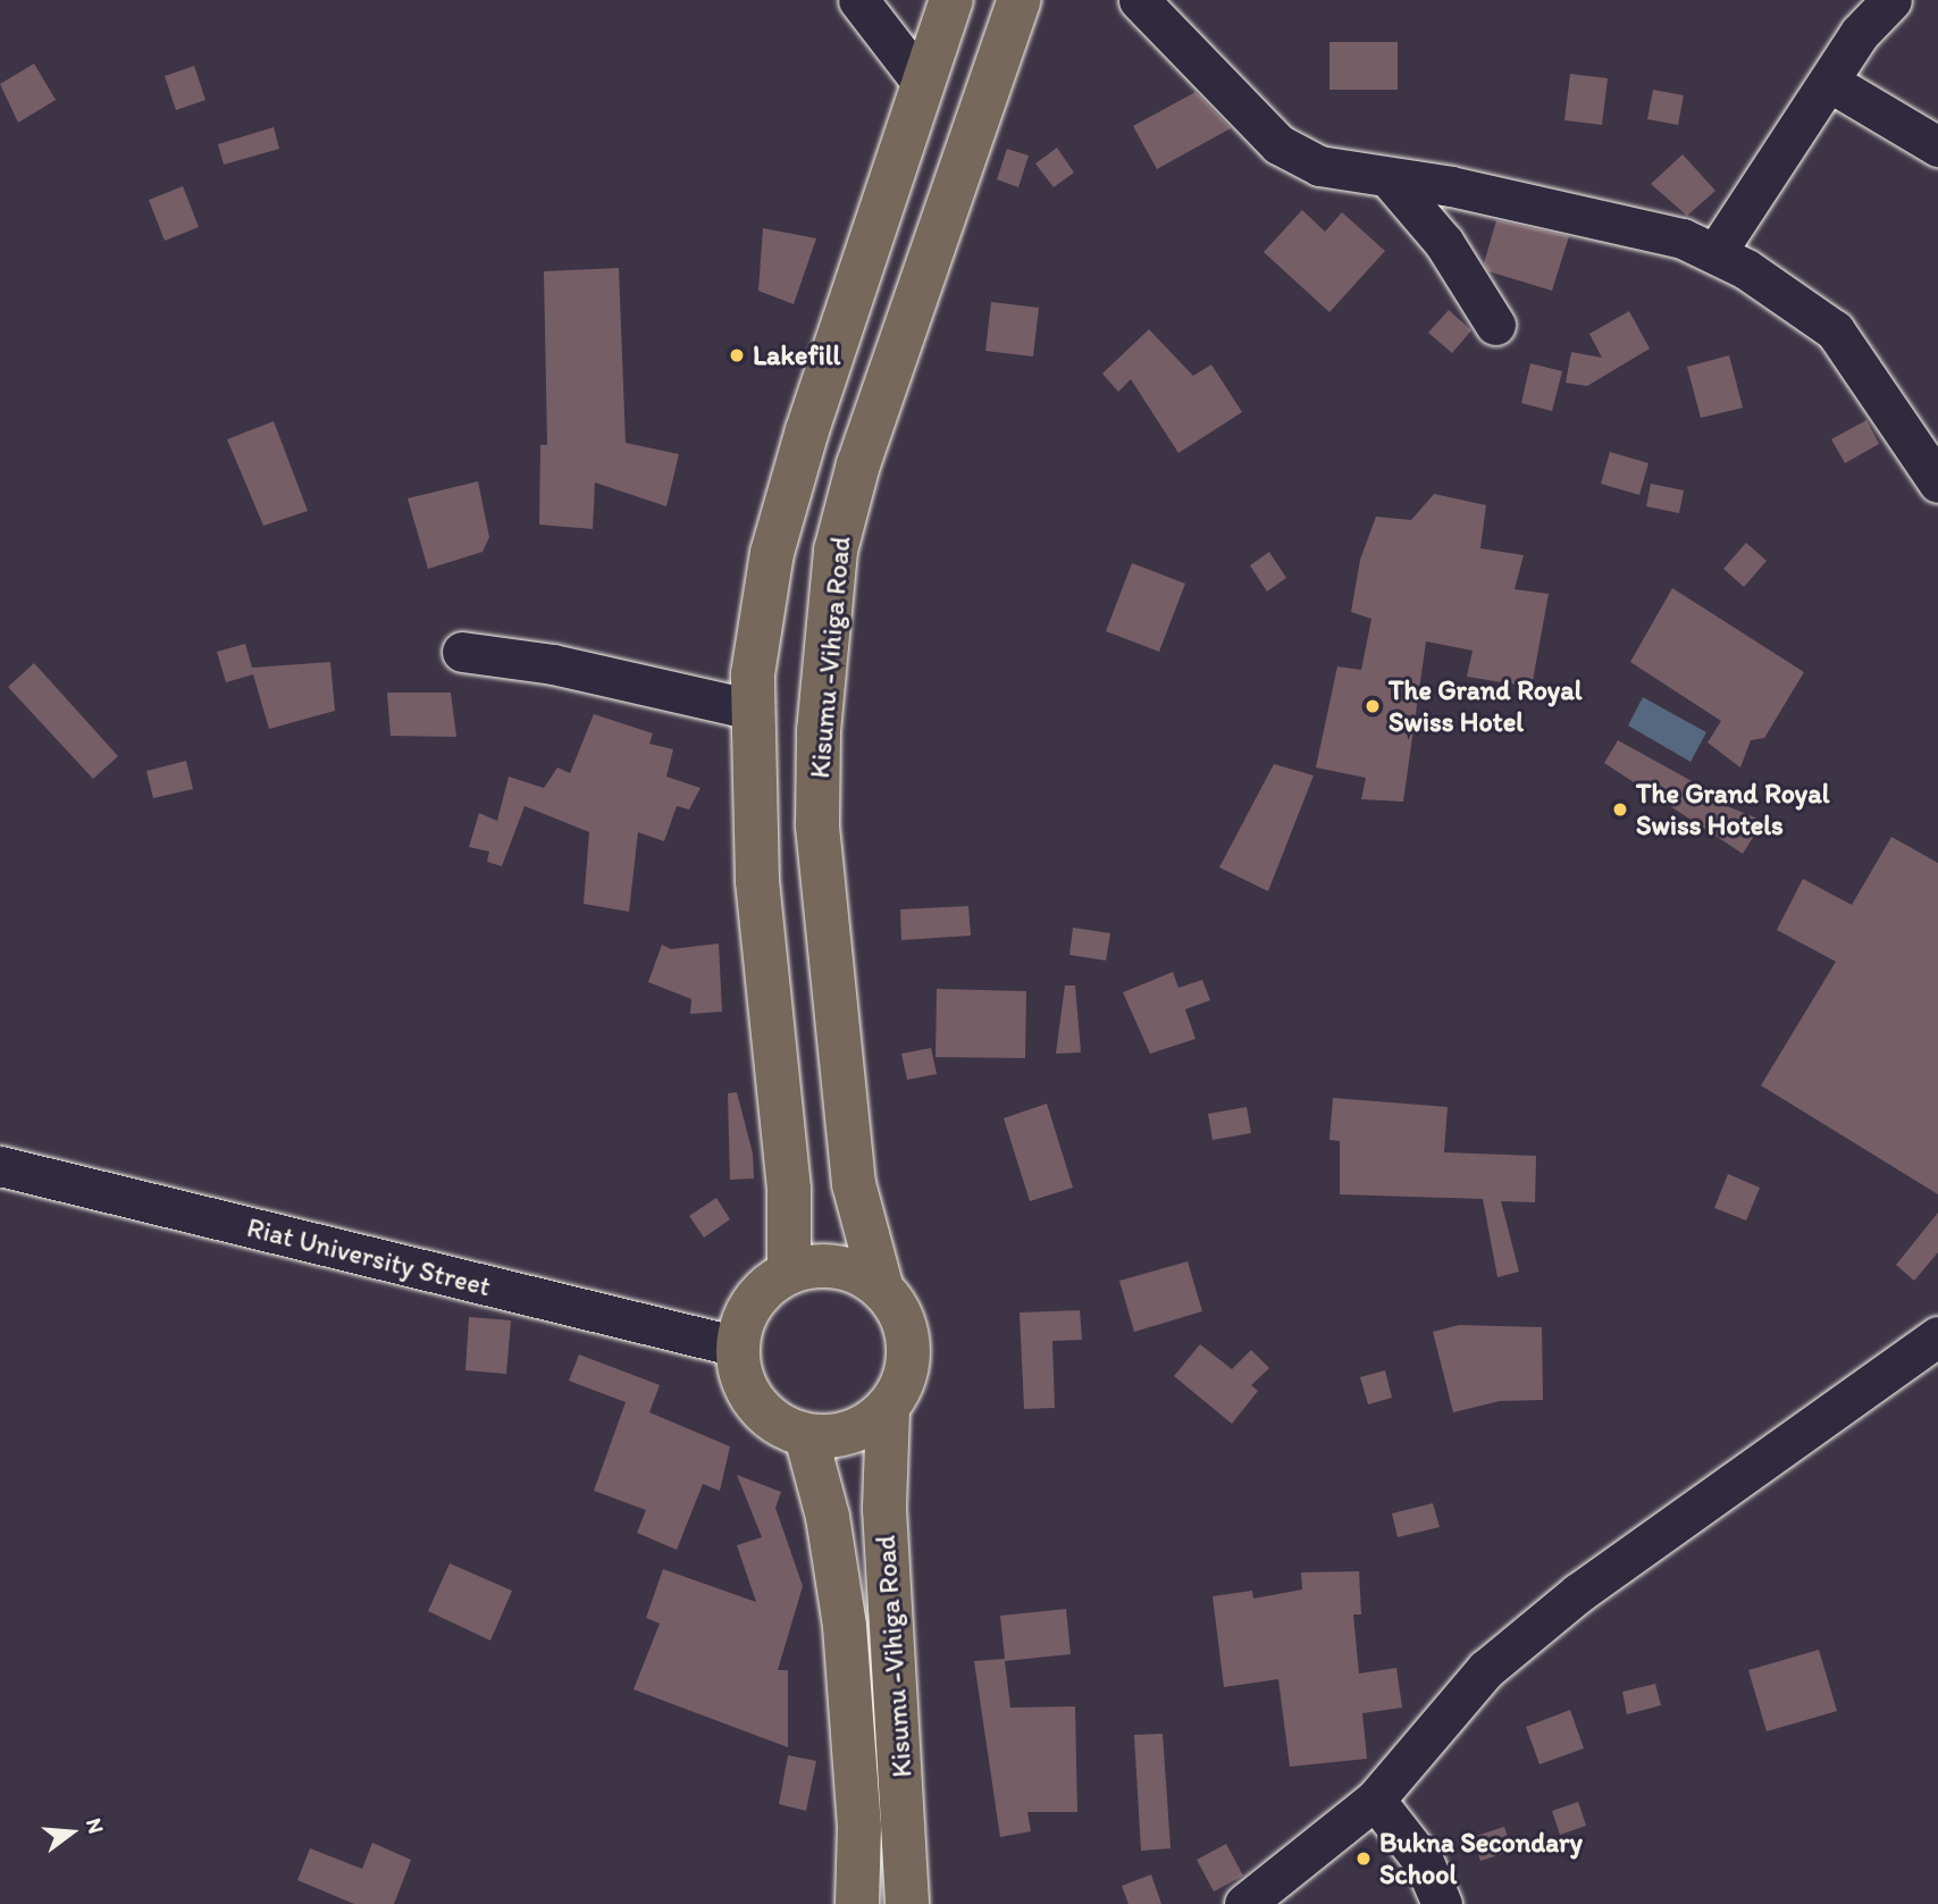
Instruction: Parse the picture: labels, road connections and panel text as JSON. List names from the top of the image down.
{
  "streets": {
    "highway": ["Kisumu -Vihiga Road"],
    "street": ["Riat University Street"]
  },
  "crossings": [
    ["Kisumu -Vihiga Road", "Riat University Street"]
  ],
  "places": [
    "Lakefill",
    "The Grand Royal Swiss Hotel",
    "The Grand Royal Swiss Hotels",
    "Bukna Secondary School"
  ],
  "north": "right"
}
